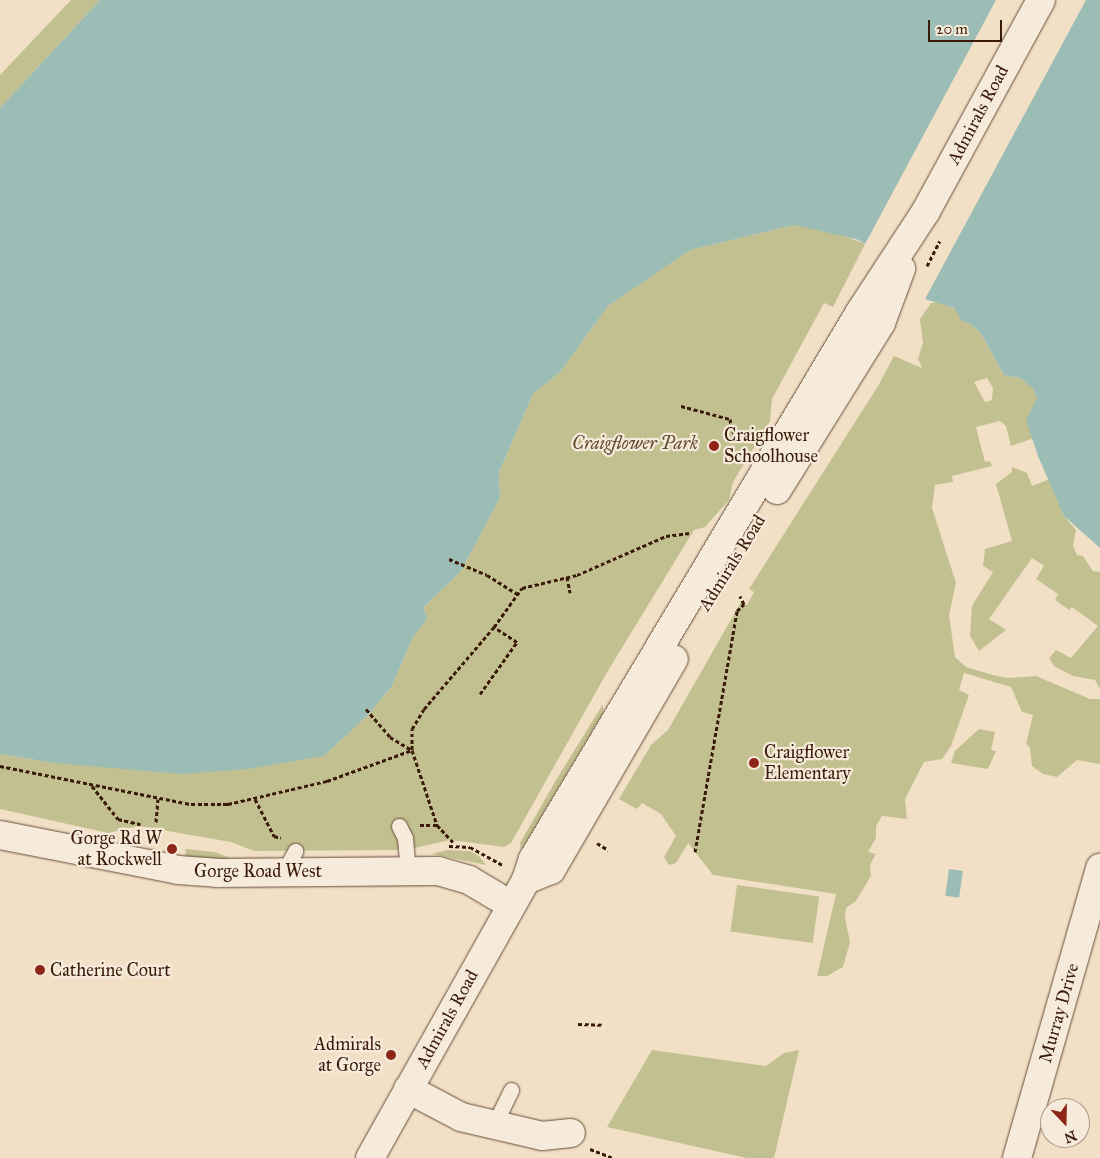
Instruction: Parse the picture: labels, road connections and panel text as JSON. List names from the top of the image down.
{
  "streets": {
    "main road": ["Admirals Road", "Gorge Road West", "Murray Drive"]
  },
  "crossings": [
    ["Admirals Road", "Gorge Road West"]
  ],
  "parks": ["Craigflower Park"],
  "places": [
    "Craigflower Schoolhouse",
    "Craigflower Elementary",
    "Gorge Rd W at Rockwell",
    "Catherine Court",
    "Admirals at Gorge"
  ],
  "scale_bar": "20 m",
  "north": "bottom"
}
